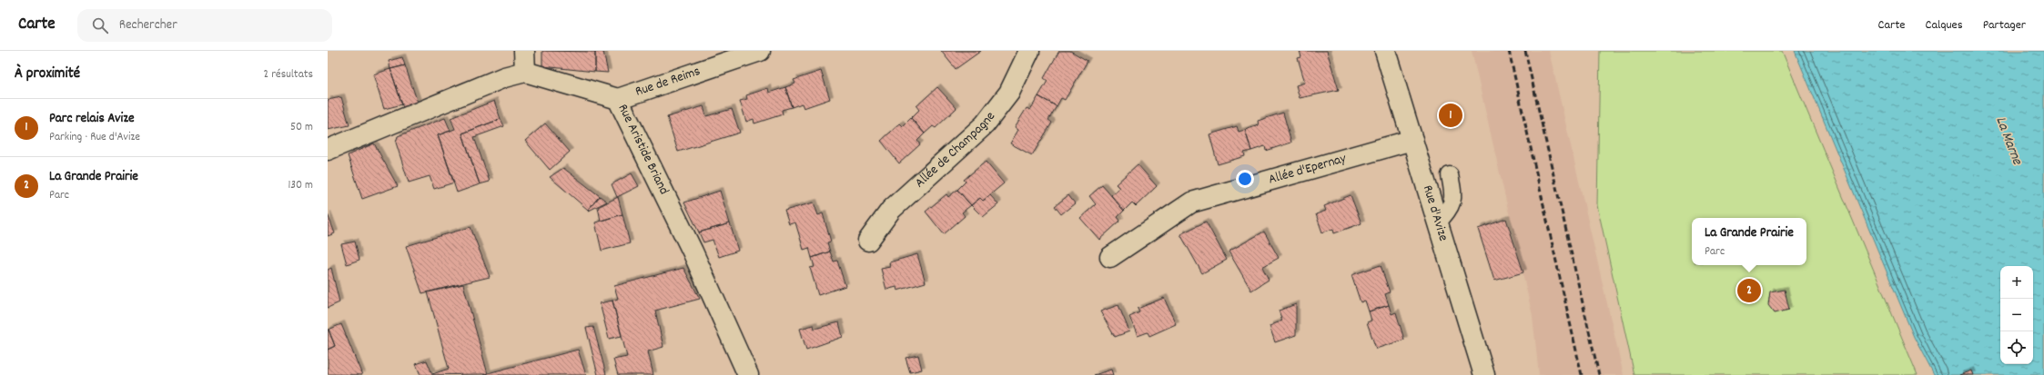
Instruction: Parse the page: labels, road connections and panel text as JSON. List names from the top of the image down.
{
  "streets": {
    "street": [
      "Rue de Reims",
      "Rue Aristide Briand",
      "Allée de Champagne",
      "Allée d'Epernay",
      "Rue d'Avize"
    ]
  },
  "crossings": [
    ["Rue de Reims", "Rue Aristide Briand"],
    ["Allée d'Epernay", "Rue d'Avize"]
  ],
  "water": ["La Marne"],
  "page": {
    "header": "Carte",
    "search": "Rechercher",
    "nav": ["Carte", "Calques", "Partager"],
    "heading": ["À proximité", "2 résultats"],
    "list": [
      {
        "mark": "1",
        "name": "Parc relais Avize",
        "note": "Parking · Rue d'Avize",
        "value": "50 m"
      },
      {
        "mark": "2",
        "name": "La Grande Prairie",
        "note": "Parc",
        "value": "130 m"
      }
    ],
    "pins": ["1", "2"],
    "popup": ["La Grande Prairie", "Parc"],
    "map_buttons": ["+", "−"]
  }
}
